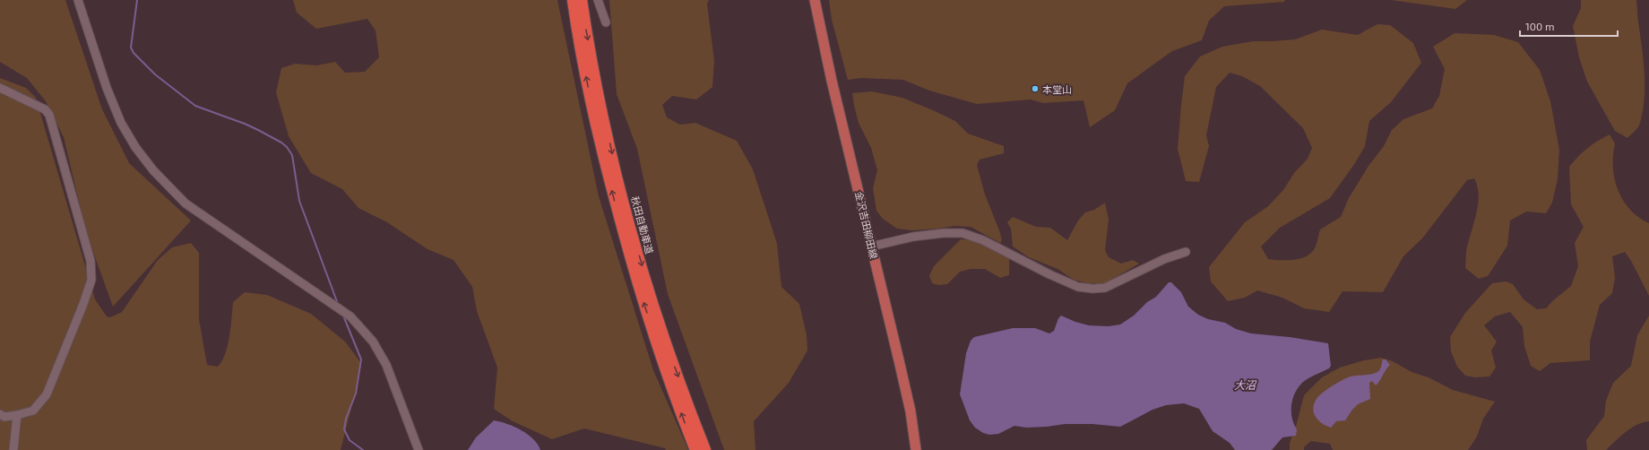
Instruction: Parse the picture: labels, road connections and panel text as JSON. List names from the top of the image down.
{
  "streets": {
    "highway": ["秋田自動車道"],
    "main road": ["金沢吉田柳田線"]
  },
  "water": ["大沼"],
  "places": ["本堂山"],
  "scale_bar": "100 m"
}
